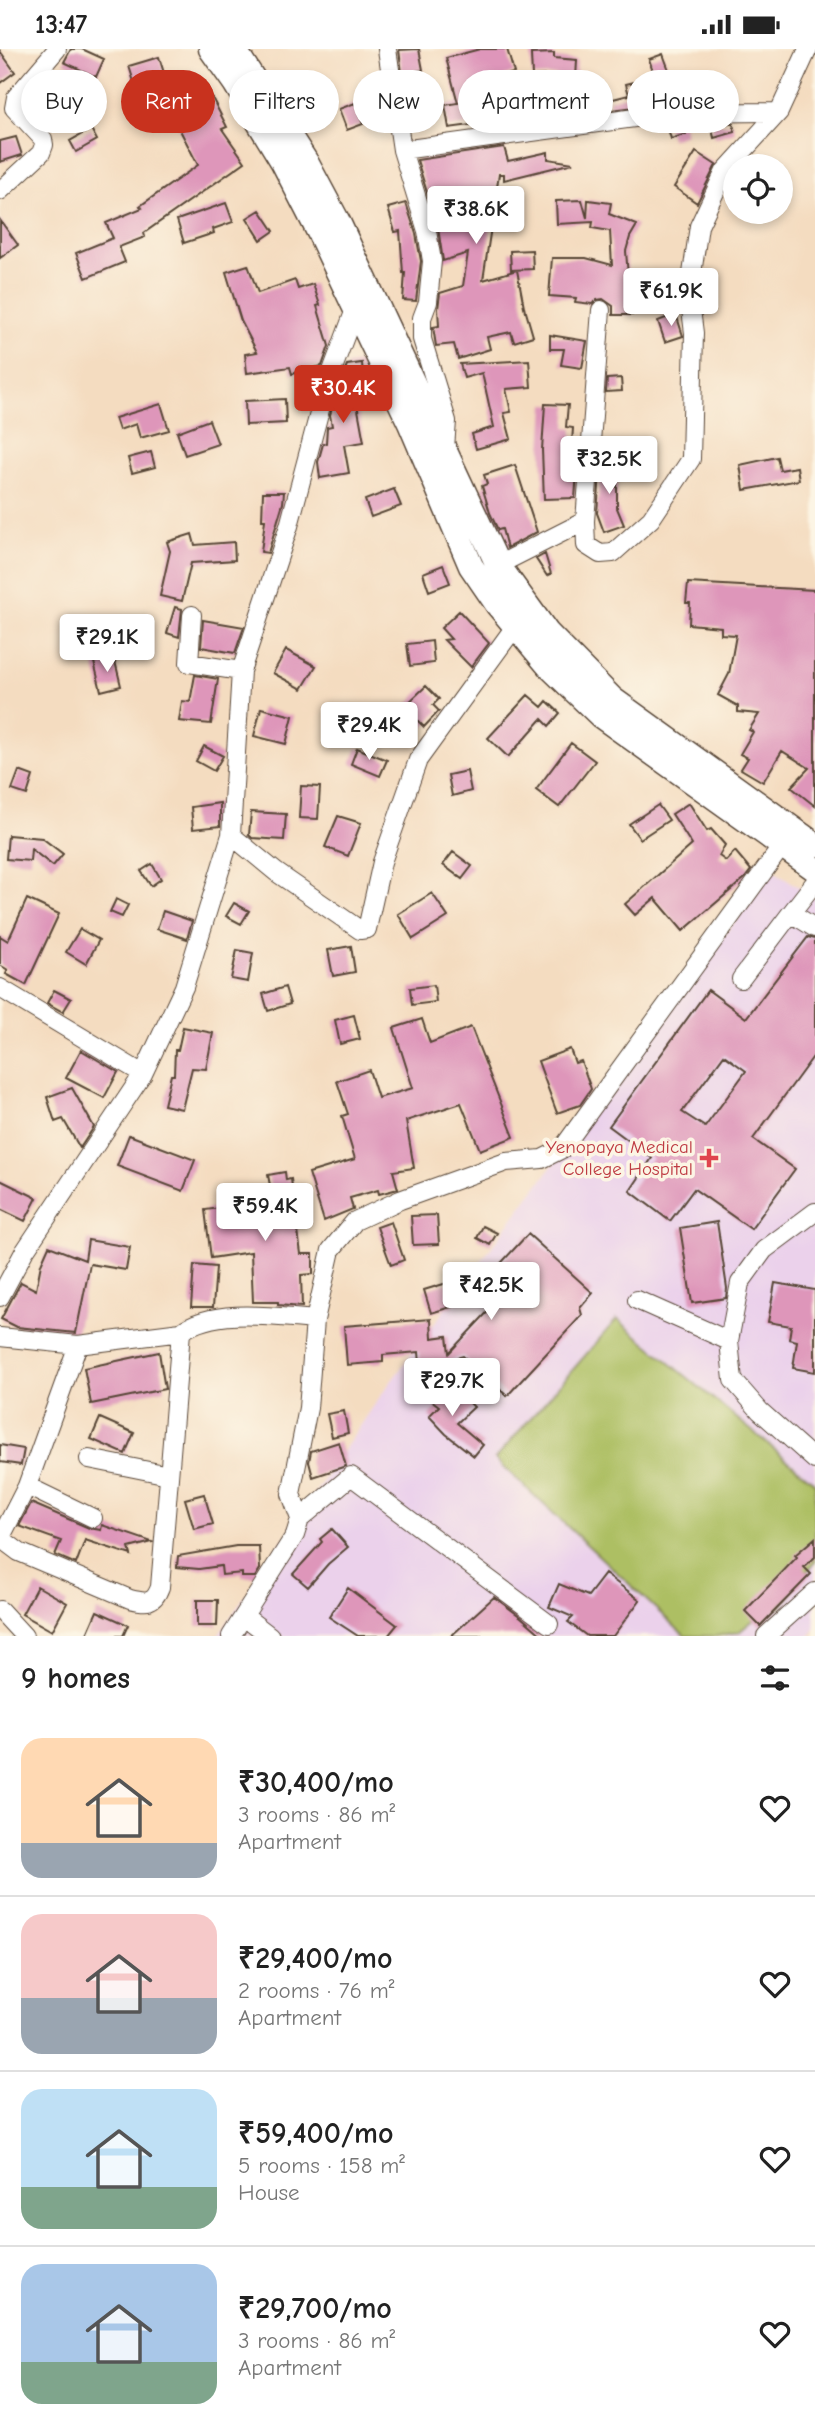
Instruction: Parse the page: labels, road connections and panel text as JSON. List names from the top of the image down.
{
  "places": {
    "health": ["Yenopaya Medical College Hospital"]
  },
  "page": {
    "status": "13:47",
    "chip": [
      "Buy",
      "Rent",
      "Filters",
      "New",
      "Apartment",
      "House"
    ],
    "price": [
      "₹38.6K",
      "₹61.9K",
      "₹30.4K",
      "₹32.5K",
      "₹29.1K",
      "₹29.4K",
      "₹59.4K",
      "₹42.5K",
      "₹29.7K"
    ],
    "heading": "9 homes",
    "list": [
      {
        "name": "₹30,400/mo",
        "note": "3 rooms · 86 m² · Apartment"
      },
      {
        "name": "₹29,400/mo",
        "note": "2 rooms · 76 m² · Apartment"
      },
      {
        "name": "₹59,400/mo",
        "note": "5 rooms · 158 m² · House"
      },
      {
        "name": "₹29,700/mo",
        "note": "3 rooms · 86 m² · Apartment"
      }
    ]
  }
}
